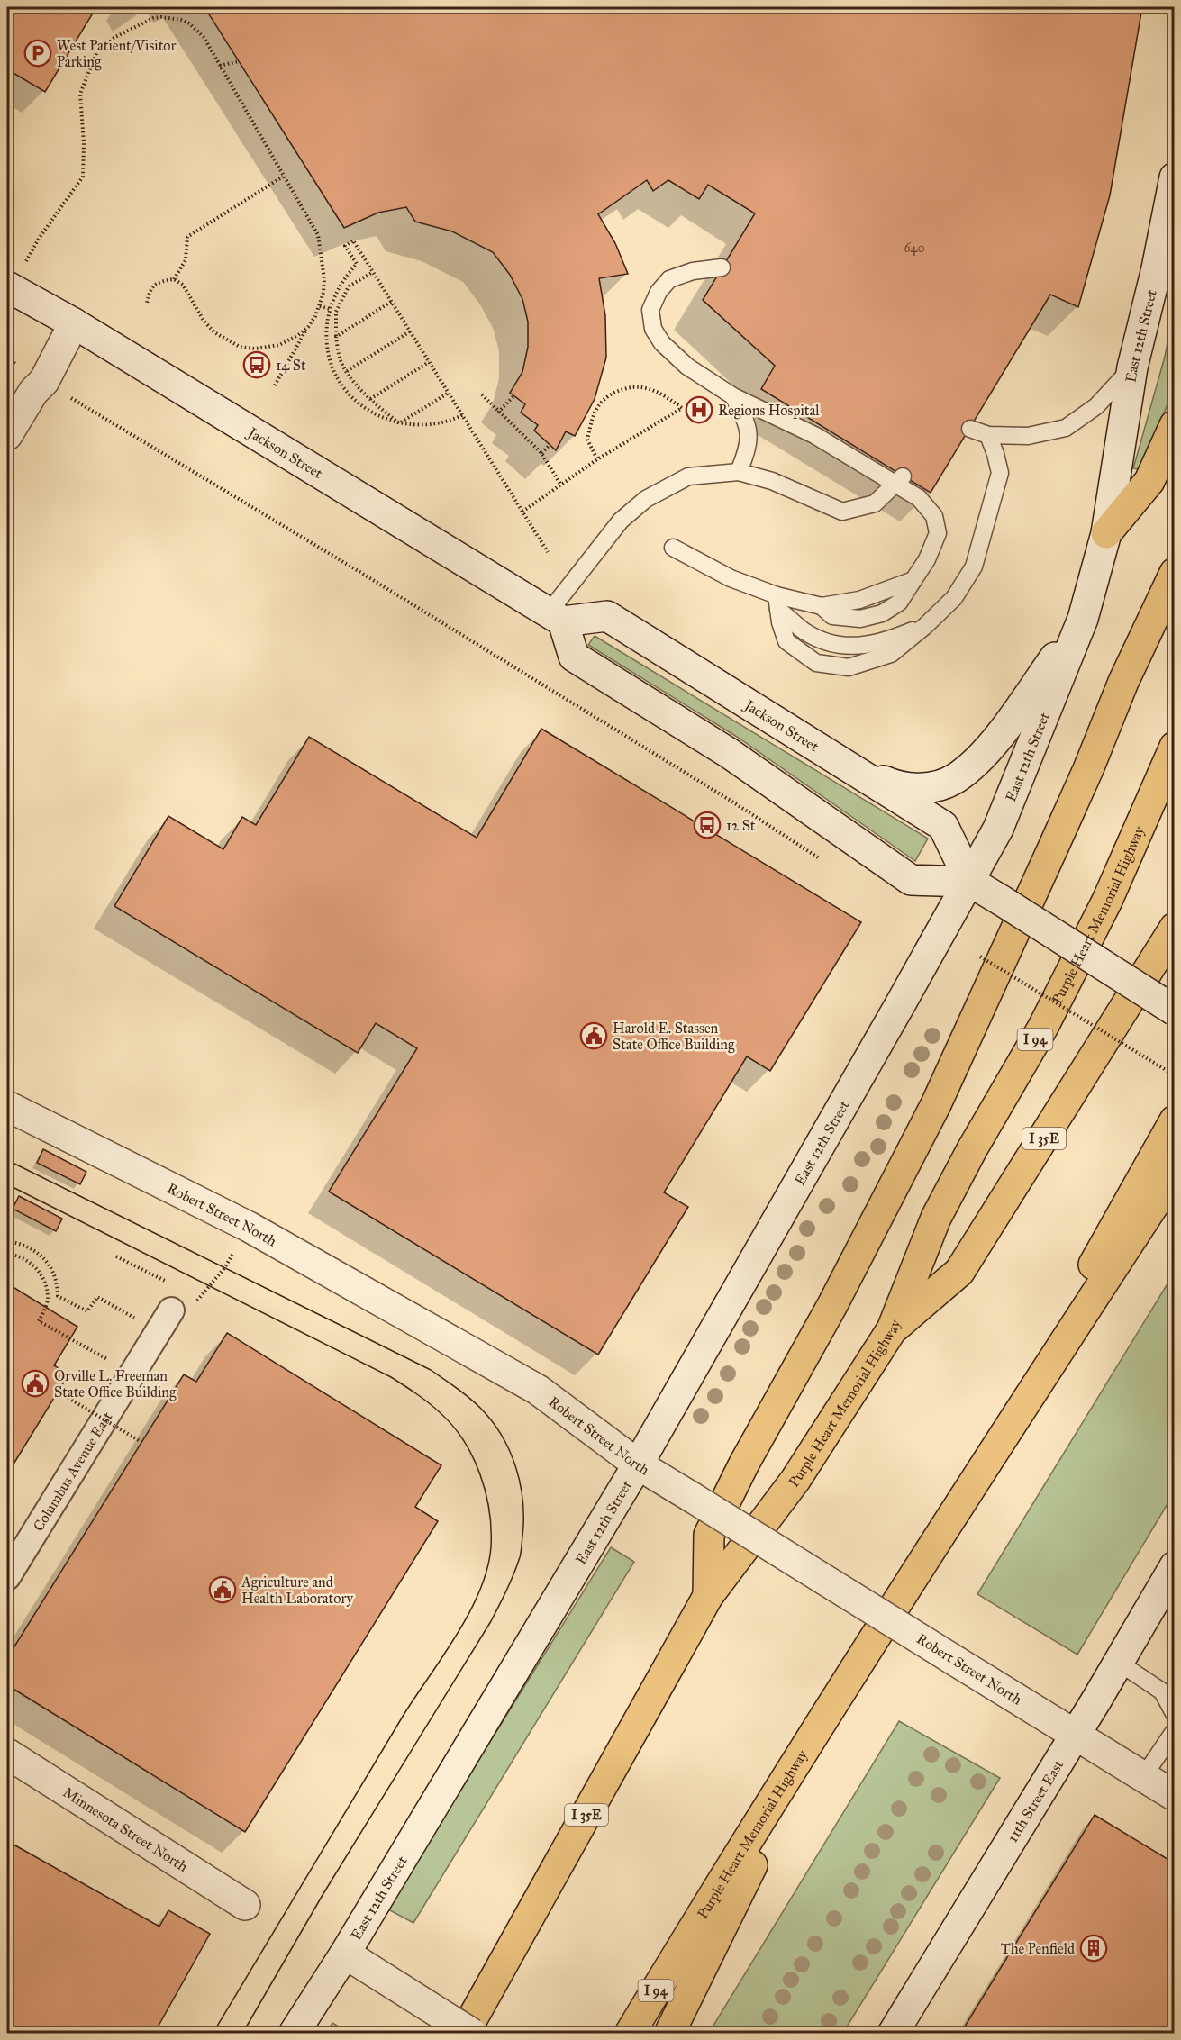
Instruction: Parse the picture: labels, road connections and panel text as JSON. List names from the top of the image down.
{
  "streets": {
    "highway": ["Purple Heart Memorial Highway", "I 94", "I 35E"],
    "main road": [
      "East 12th Street",
      "Jackson Street",
      "Robert Street North",
      "11th Street East",
      "Minnesota Street North"
    ],
    "street": ["Columbus Avenue East"]
  },
  "crossings": [
    ["East 12th Street", "Jackson Street"],
    ["East 12th Street", "Robert Street North"],
    ["Purple Heart Memorial Highway", "I 35E"],
    ["Robert Street North", "11th Street East"]
  ],
  "places": {
    "parking": ["West Patient/Visitor Parking"],
    "bus stop": ["14 St", "12 St"],
    "hospital": ["Regions Hospital"],
    "public building": ["Harold E. Stassen State Office Building", "Orville L. Freeman State Office Building", "Agriculture and Health Laboratory"],
    "building": ["The Penfield"]
  },
  "house_numbers": ["640"]
}
